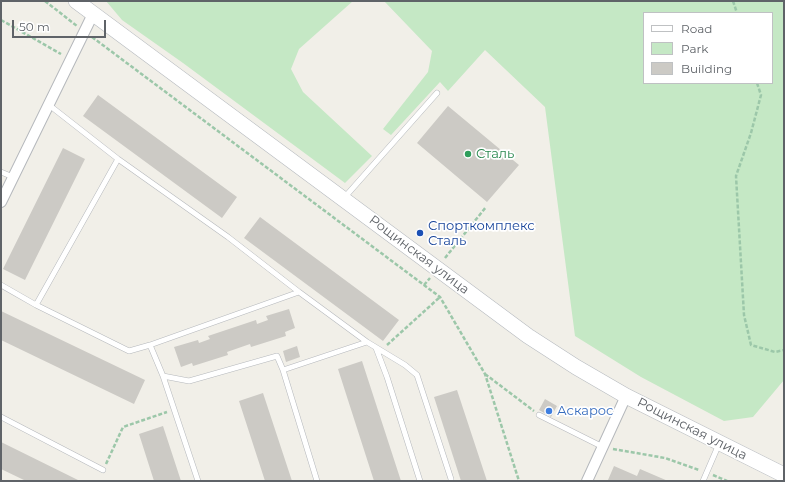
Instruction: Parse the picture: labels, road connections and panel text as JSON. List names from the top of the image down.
{
  "streets": {
    "main road": ["Рощинская улица"]
  },
  "places": ["Сталь", "Спорткомплекс Сталь", "Аскарос"],
  "legend": ["Road", "Park", "Building"],
  "scale_bar": "50 m"
}
